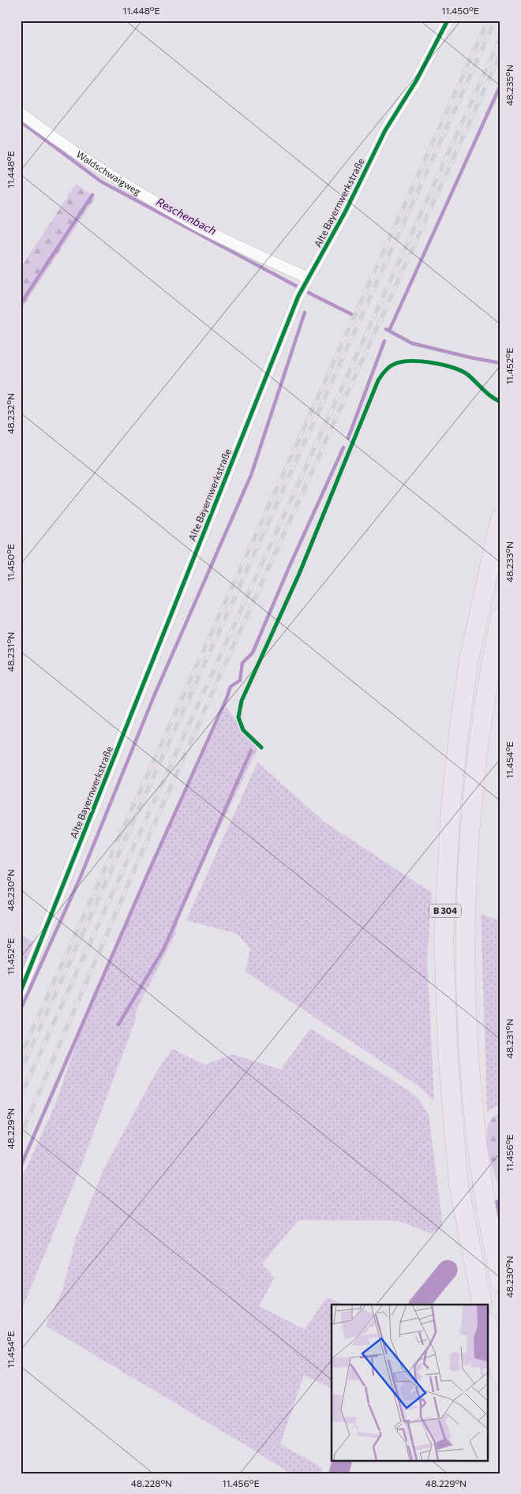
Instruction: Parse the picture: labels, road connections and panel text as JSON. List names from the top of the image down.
{
  "streets": {
    "highway": ["B 304"],
    "street": ["Waldschwaigweg", "Alte Bayernwerkstraße"]
  },
  "crossings": [
    ["Waldschwaigweg", "Alte Bayernwerkstraße"]
  ],
  "water": ["Reschenbach"],
  "coordinates": [
    "11.448°E",
    "11.450°E",
    "48.235°N",
    "11.452°E",
    "48.232°N",
    "48.233°N",
    "48.231°N",
    "11.454°E",
    "48.230°N",
    "48.229°N",
    "11.456°E",
    "48.228°N"
  ]
}
